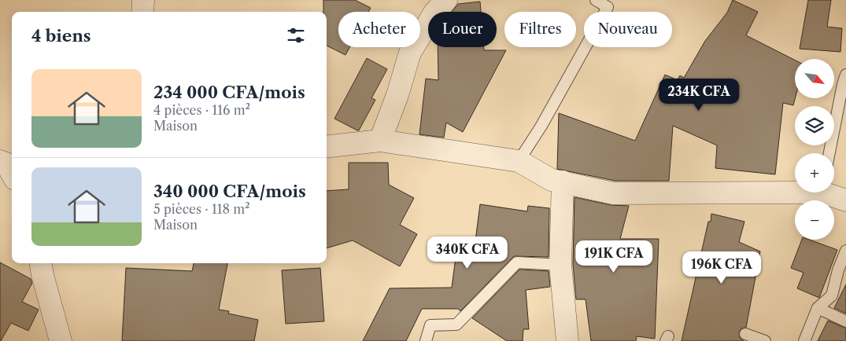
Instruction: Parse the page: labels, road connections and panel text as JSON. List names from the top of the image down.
{
  "north": "bottom right",
  "page": {
    "chip": [
      "Acheter",
      "Louer",
      "Filtres",
      "Nouveau"
    ],
    "heading": "4 biens",
    "map_buttons": ["+", "−"],
    "list": [
      {
        "name": "234 000 CFA/mois",
        "note": "4 pièces · 116 m² · Maison"
      },
      {
        "name": "340 000 CFA/mois",
        "note": "5 pièces · 118 m² · Maison"
      }
    ],
    "price": [
      "234K CFA",
      "340K CFA",
      "191K CFA",
      "196K CFA"
    ]
  }
}
